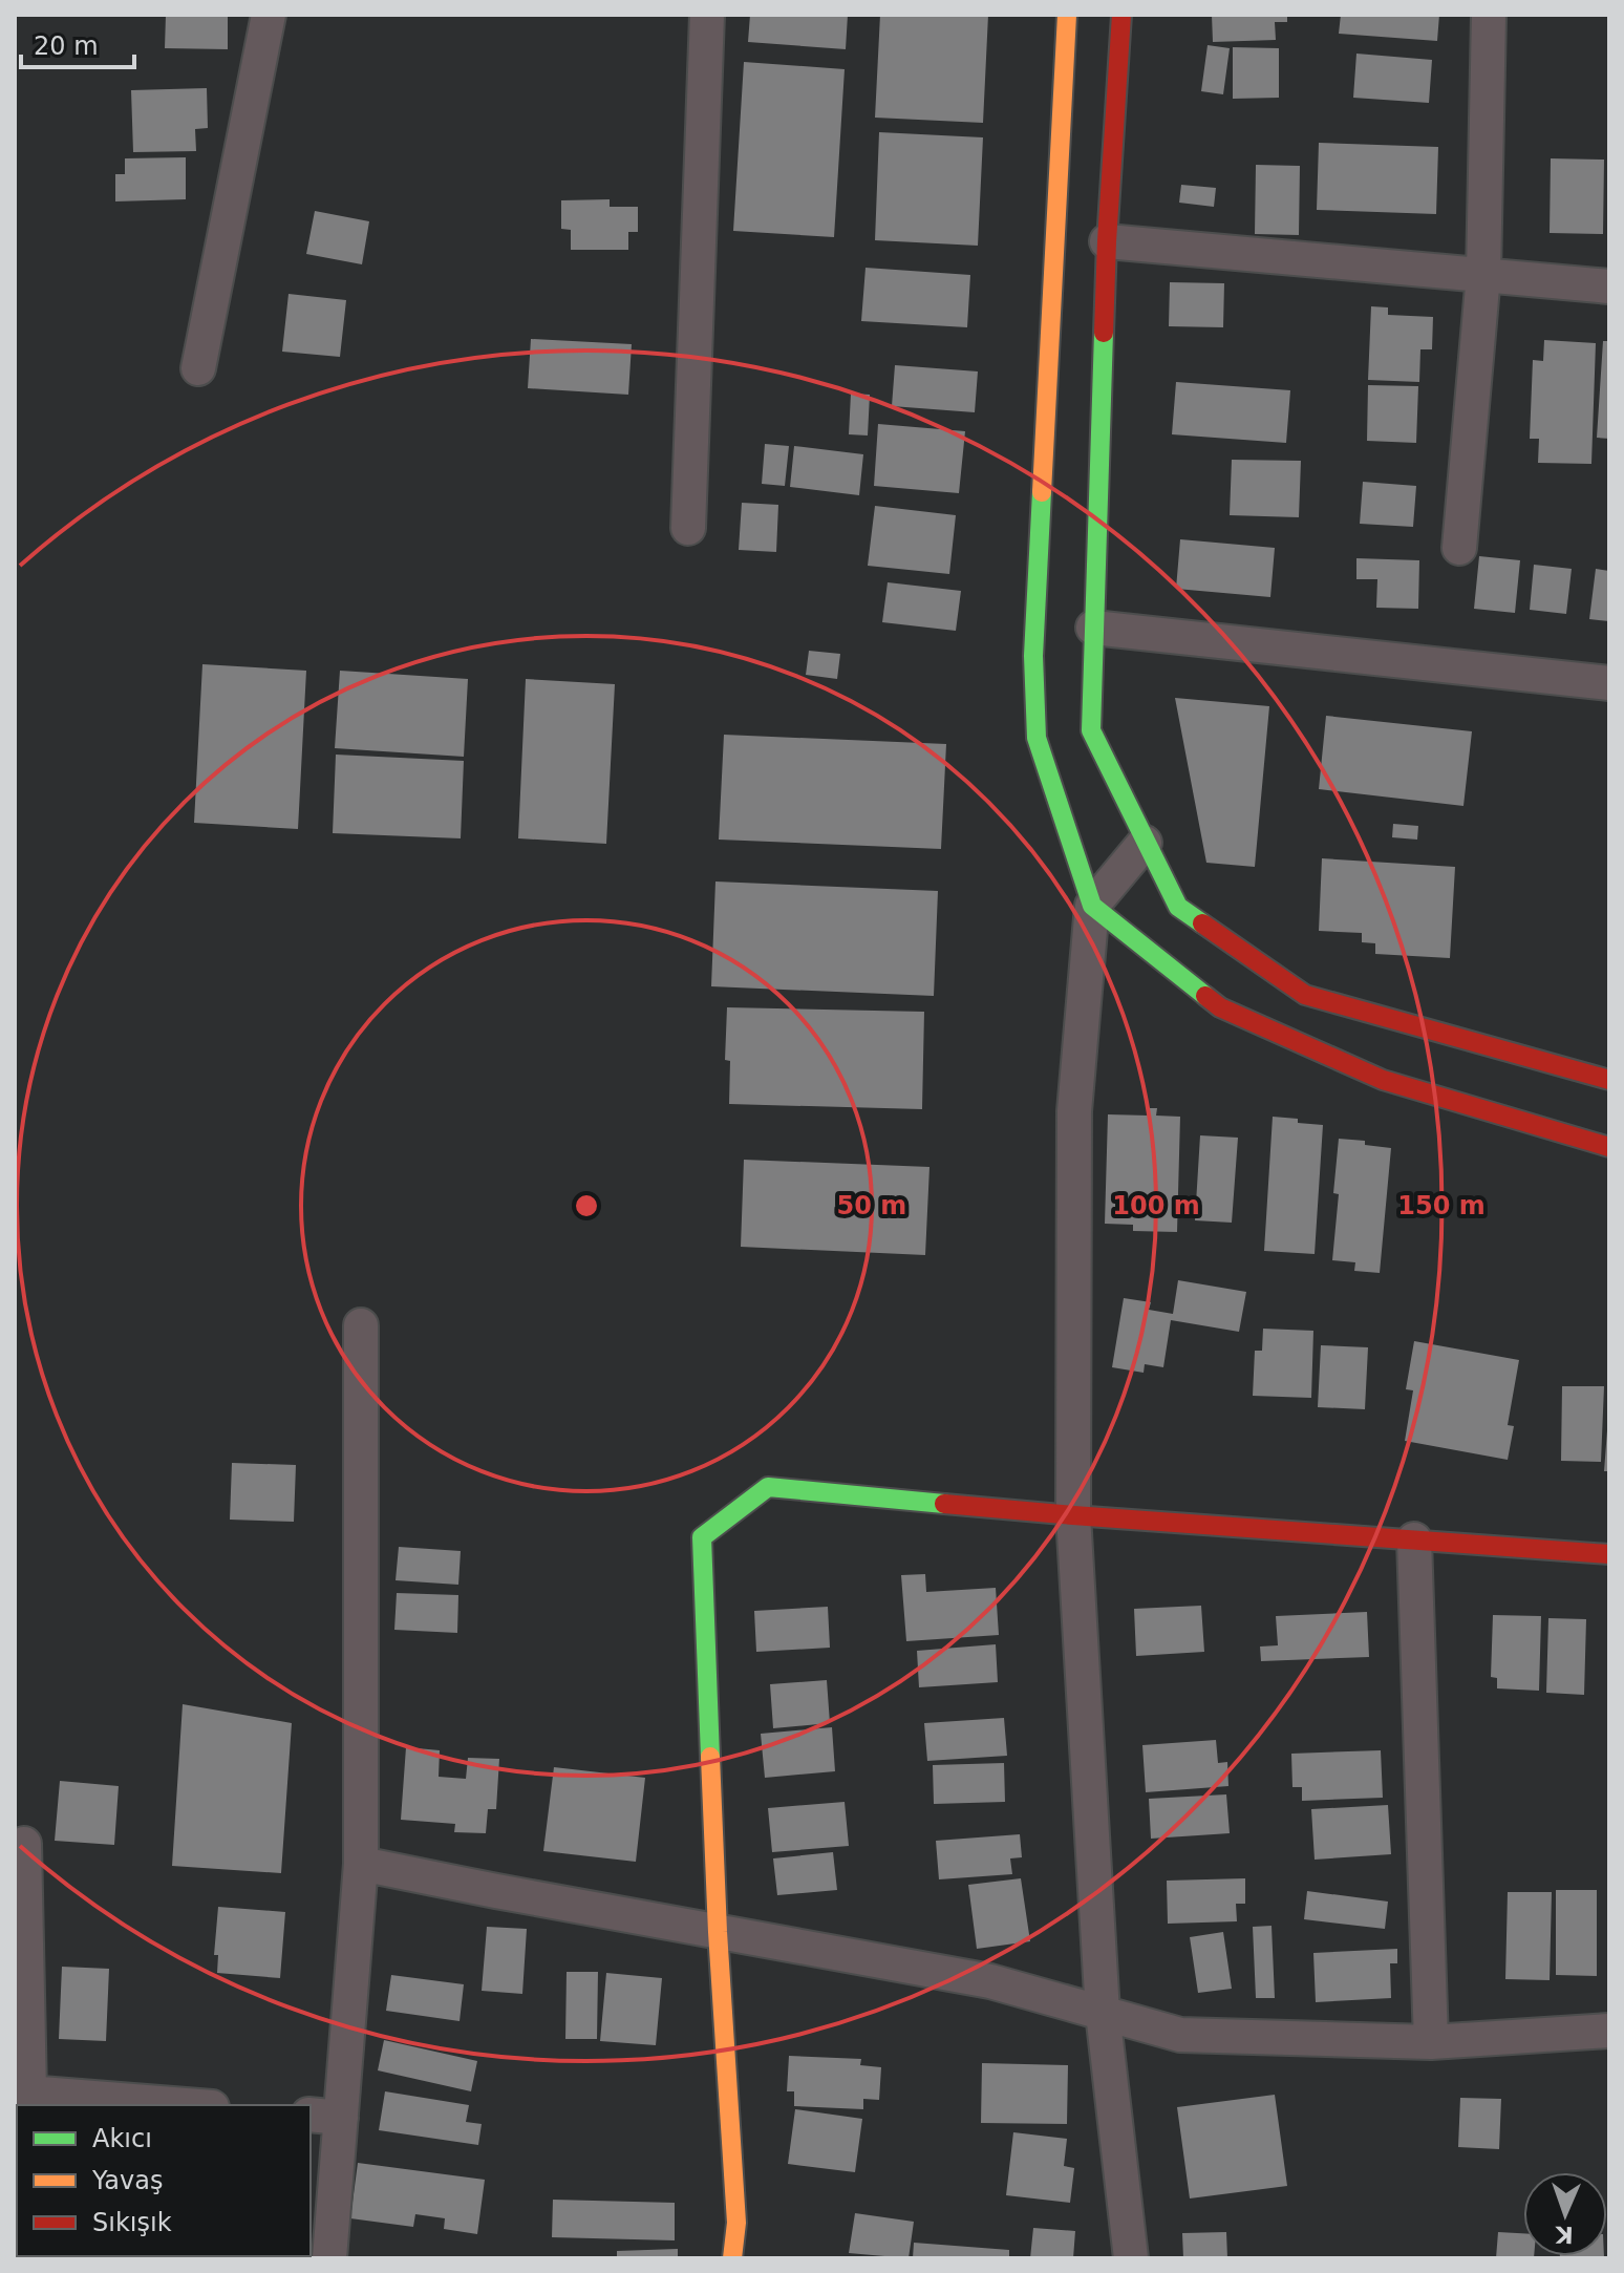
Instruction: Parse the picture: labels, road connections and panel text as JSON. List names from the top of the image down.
{
  "legend": ["Akıcı", "Yavaş", "Sıkışık"],
  "scale_bar": "20 m",
  "north": "bottom",
  "rings": ["50 m", "100 m", "150 m"]
}
